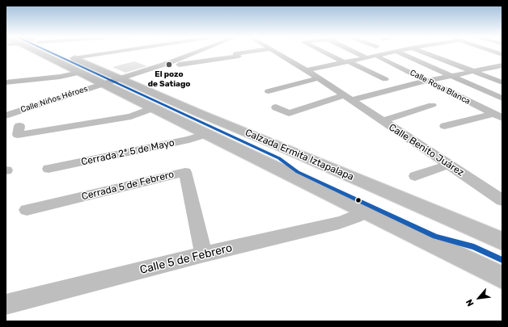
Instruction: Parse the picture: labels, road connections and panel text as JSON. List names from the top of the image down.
{
  "streets": {
    "main road": ["Calzada Ermita Iztapalapa"],
    "street": [
      "Calle Rosa Blanca",
      "Calle Niños Héroes",
      "Calle Benito Juárez",
      "Cerrada 2ª 5 de Mayo",
      "Cerrada 5 de Febrero",
      "Calle 5 de Febrero"
    ]
  },
  "crossings": [
    ["Calle Niños Héroes", "Calzada Ermita Iztapalapa"],
    ["Cerrada 2ª 5 de Mayo", "Calzada Ermita Iztapalapa"],
    ["Calzada Ermita Iztapalapa", "Calle 5 de Febrero"],
    ["Cerrada 5 de Febrero", "Calle 5 de Febrero"]
  ],
  "places": ["El pozo de Satiago"],
  "north": "bottom left"
}
